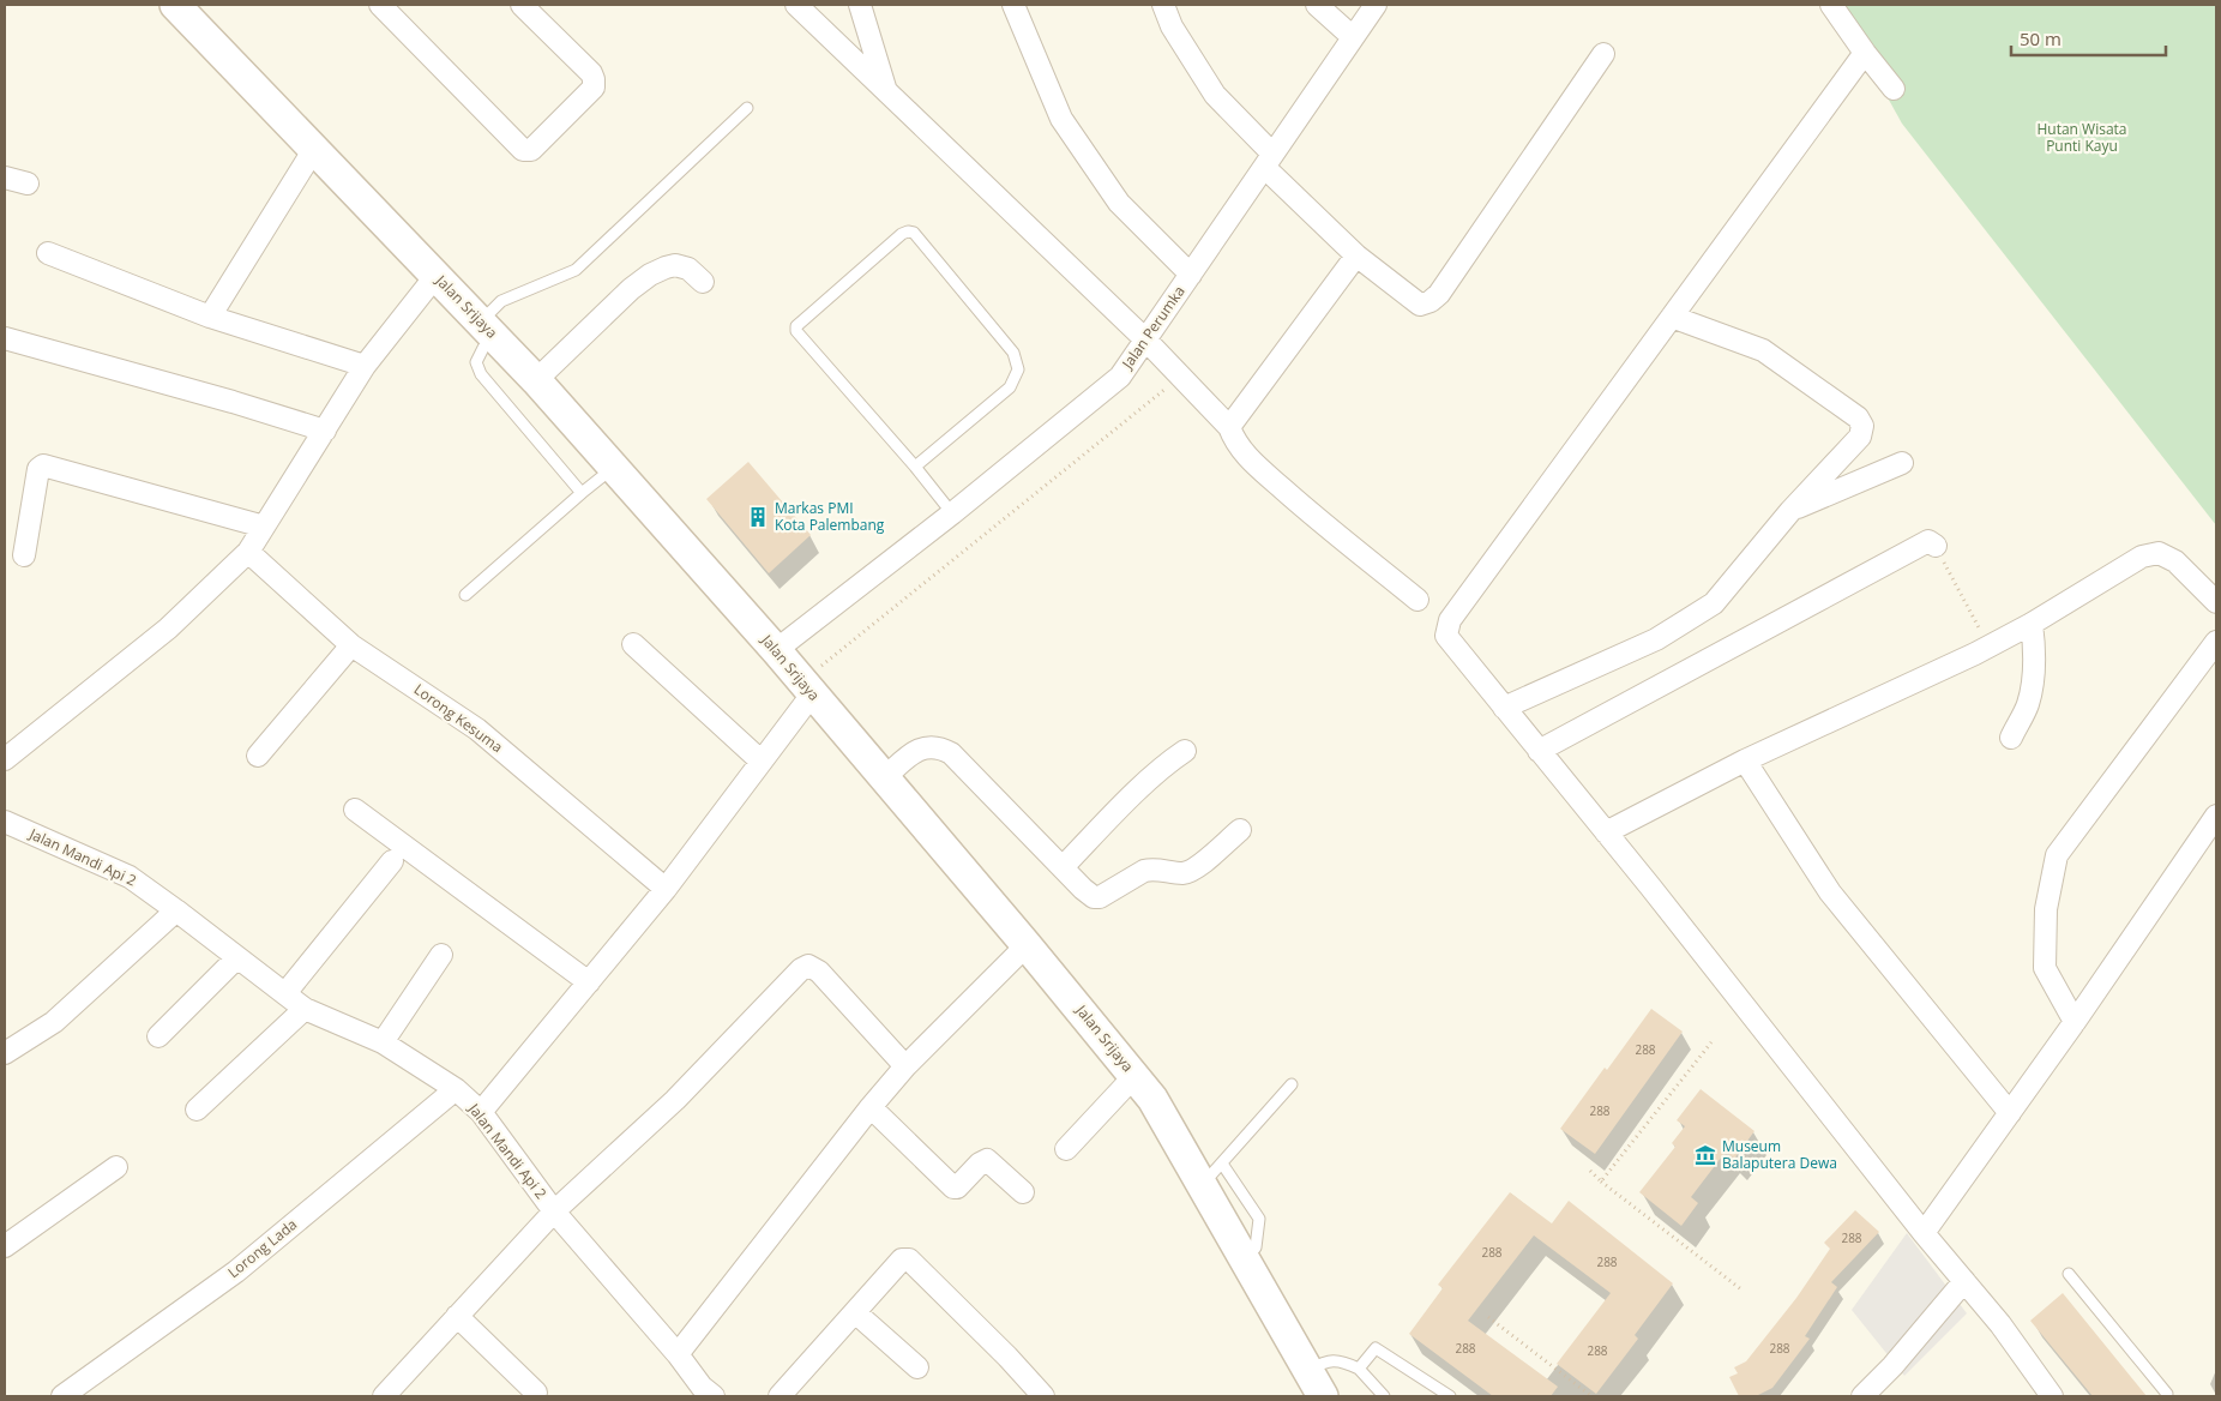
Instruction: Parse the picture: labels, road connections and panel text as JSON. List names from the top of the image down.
{
  "streets": {
    "street": [
      "Jalan Srijaya",
      "Jalan Perumka",
      "Lorong Kesuma",
      "Jalan Mandi Api 2",
      "Lorong Lada"
    ]
  },
  "crossings": [
    ["Jalan Srijaya", "Jalan Perumka"],
    ["Jalan Mandi Api 2", "Lorong Lada"]
  ],
  "parks": ["Hutan Wisata Punti Kayu"],
  "places": {
    "building": ["Markas PMI Kota Palembang"],
    "museum": ["Museum Balaputera Dewa"]
  },
  "house_numbers": [
    "288",
    "288",
    "288",
    "288",
    "288",
    "288",
    "288",
    "288"
  ],
  "scale_bar": "50 m"
}
